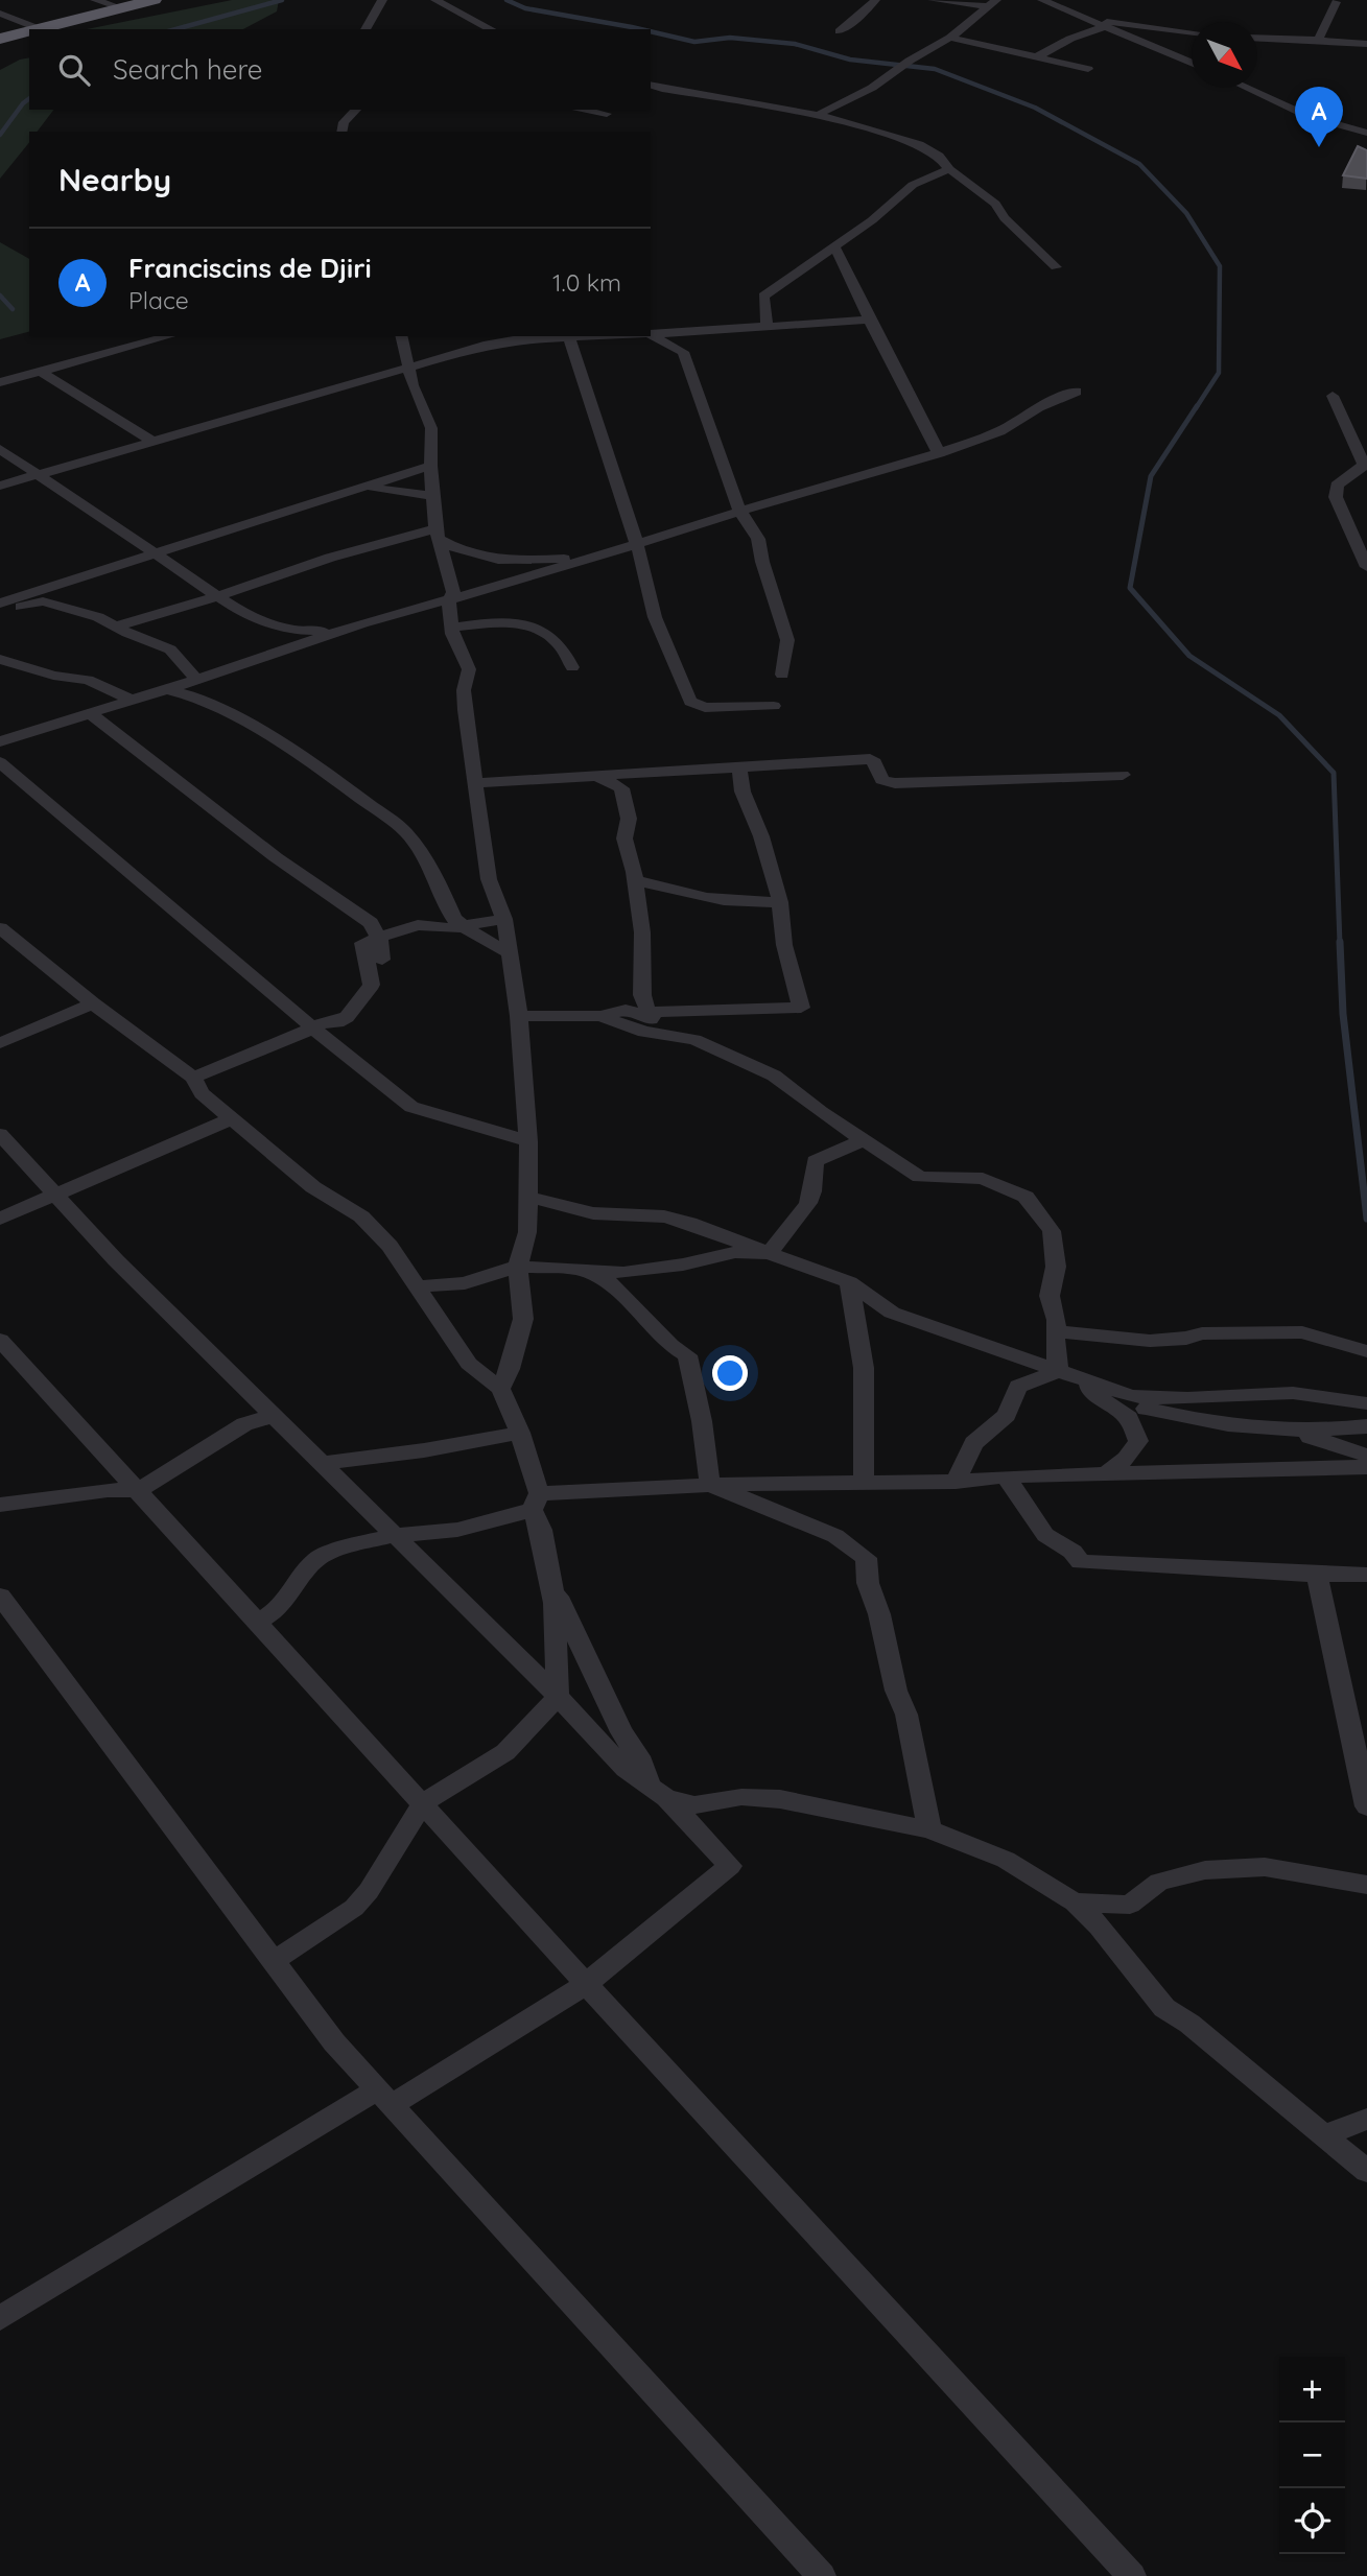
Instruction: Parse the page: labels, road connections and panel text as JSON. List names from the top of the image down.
{
  "north": "bottom right",
  "page": {
    "search": "Search here",
    "pins": "A",
    "heading": "Nearby",
    "list": [
      {
        "mark": "A",
        "name": "Franciscins de Djiri",
        "note": "Place",
        "value": "1.0 km"
      }
    ],
    "map_buttons": ["+", "−"]
  }
}
